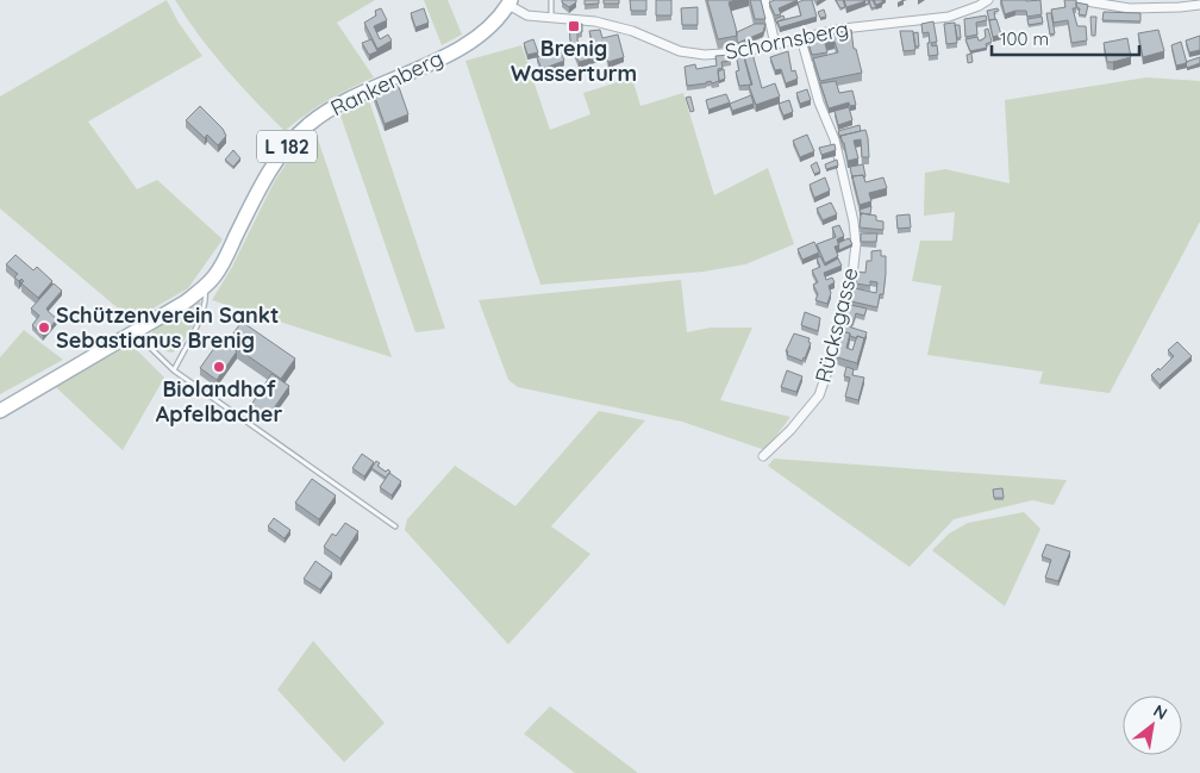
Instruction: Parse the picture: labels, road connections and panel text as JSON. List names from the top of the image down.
{
  "streets": {
    "main road": ["Rankenberg", "L 182"],
    "street": ["Schornsberg", "Rücksgasse"]
  },
  "crossings": [
    ["Schornsberg", "Rankenberg"],
    ["Schornsberg", "Rücksgasse"],
    ["Rankenberg", "L 182"]
  ],
  "places": {
    "transit": ["Brenig Wasserturm"],
    "other": ["Schützenverein Sankt Sebastianus Brenig", "Biolandhof Apfelbacher"]
  },
  "scale_bar": "100 m",
  "north": "top right"
}
